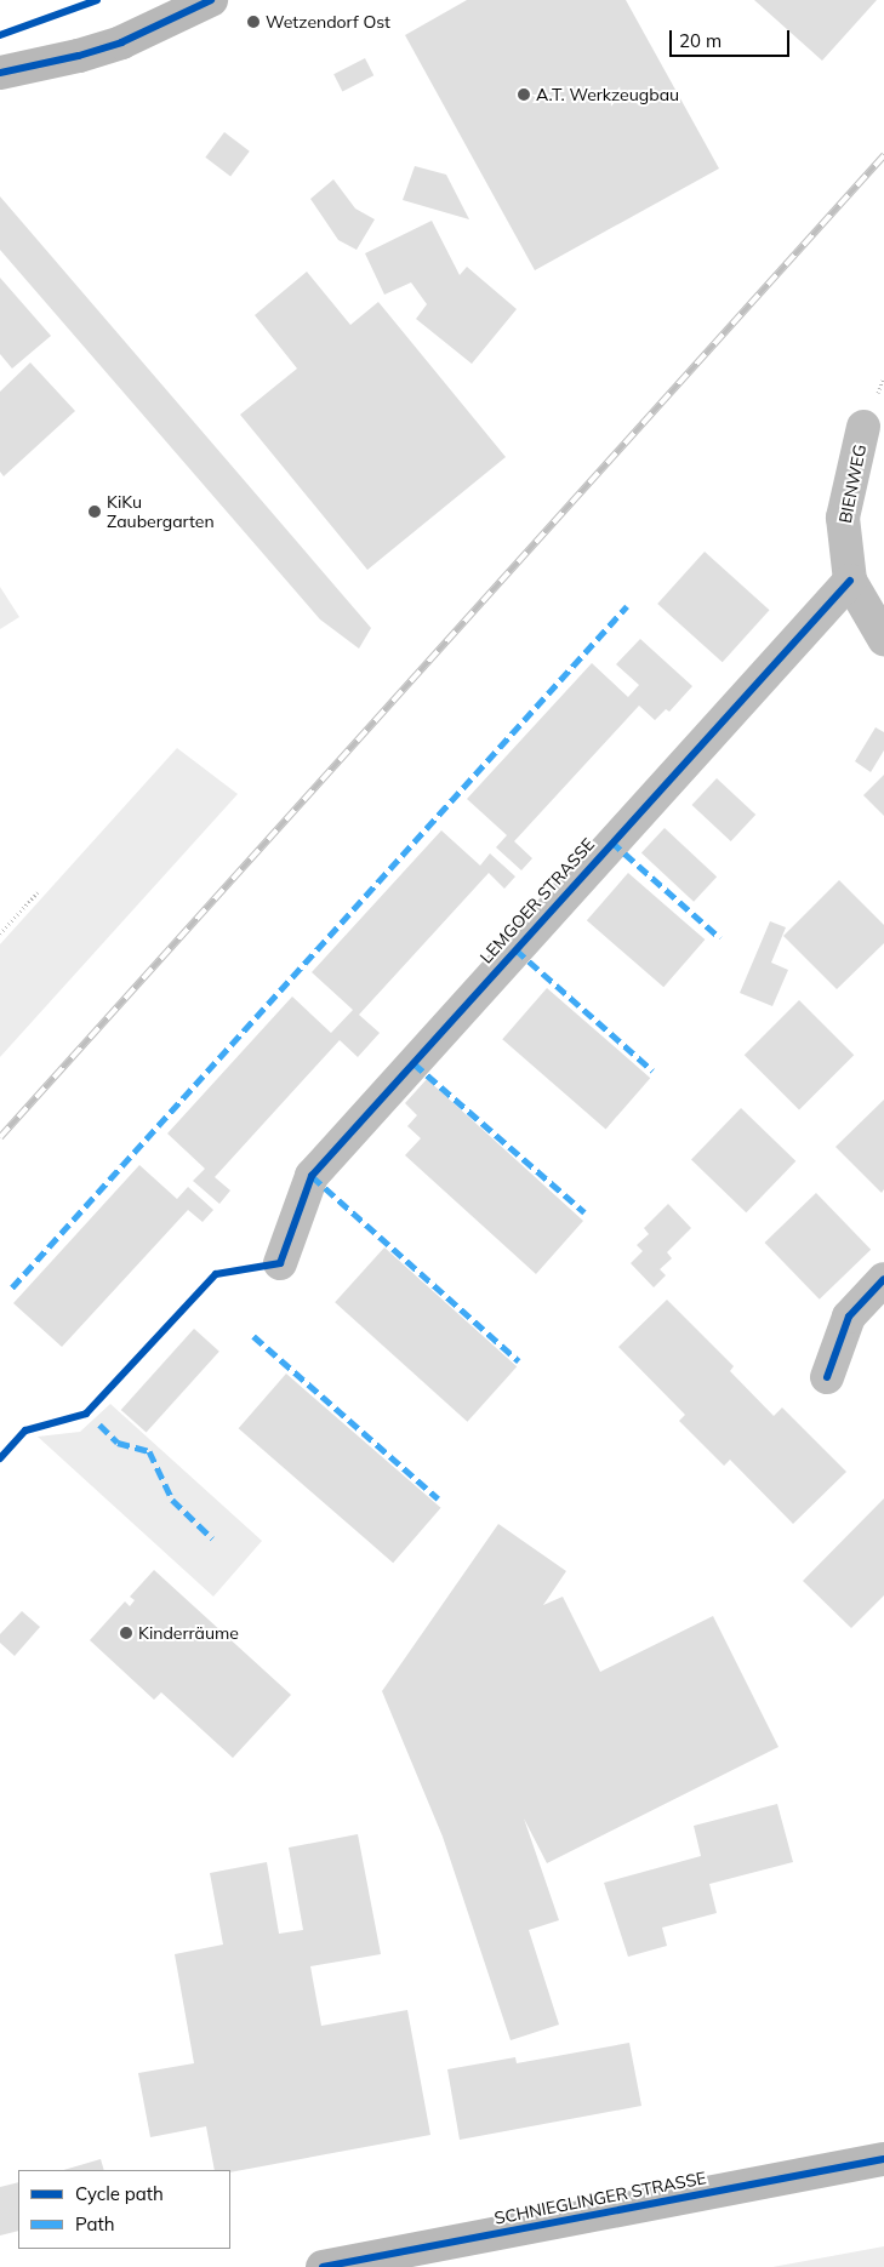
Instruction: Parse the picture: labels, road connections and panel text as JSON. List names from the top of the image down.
{
  "streets": {
    "main road": ["SCHNIEGLINGER STRASSE"],
    "street": ["BIENWEG", "LEMGOER STRASSE"]
  },
  "crossings": [
    ["BIENWEG", "LEMGOER STRASSE"]
  ],
  "places": [
    "Wetzendorf Ost",
    "A.T. Werkzeugbau",
    "KiKu Zaubergarten",
    "Kinderräume"
  ],
  "legend": ["Cycle path", "Path"],
  "scale_bar": "20 m"
}
